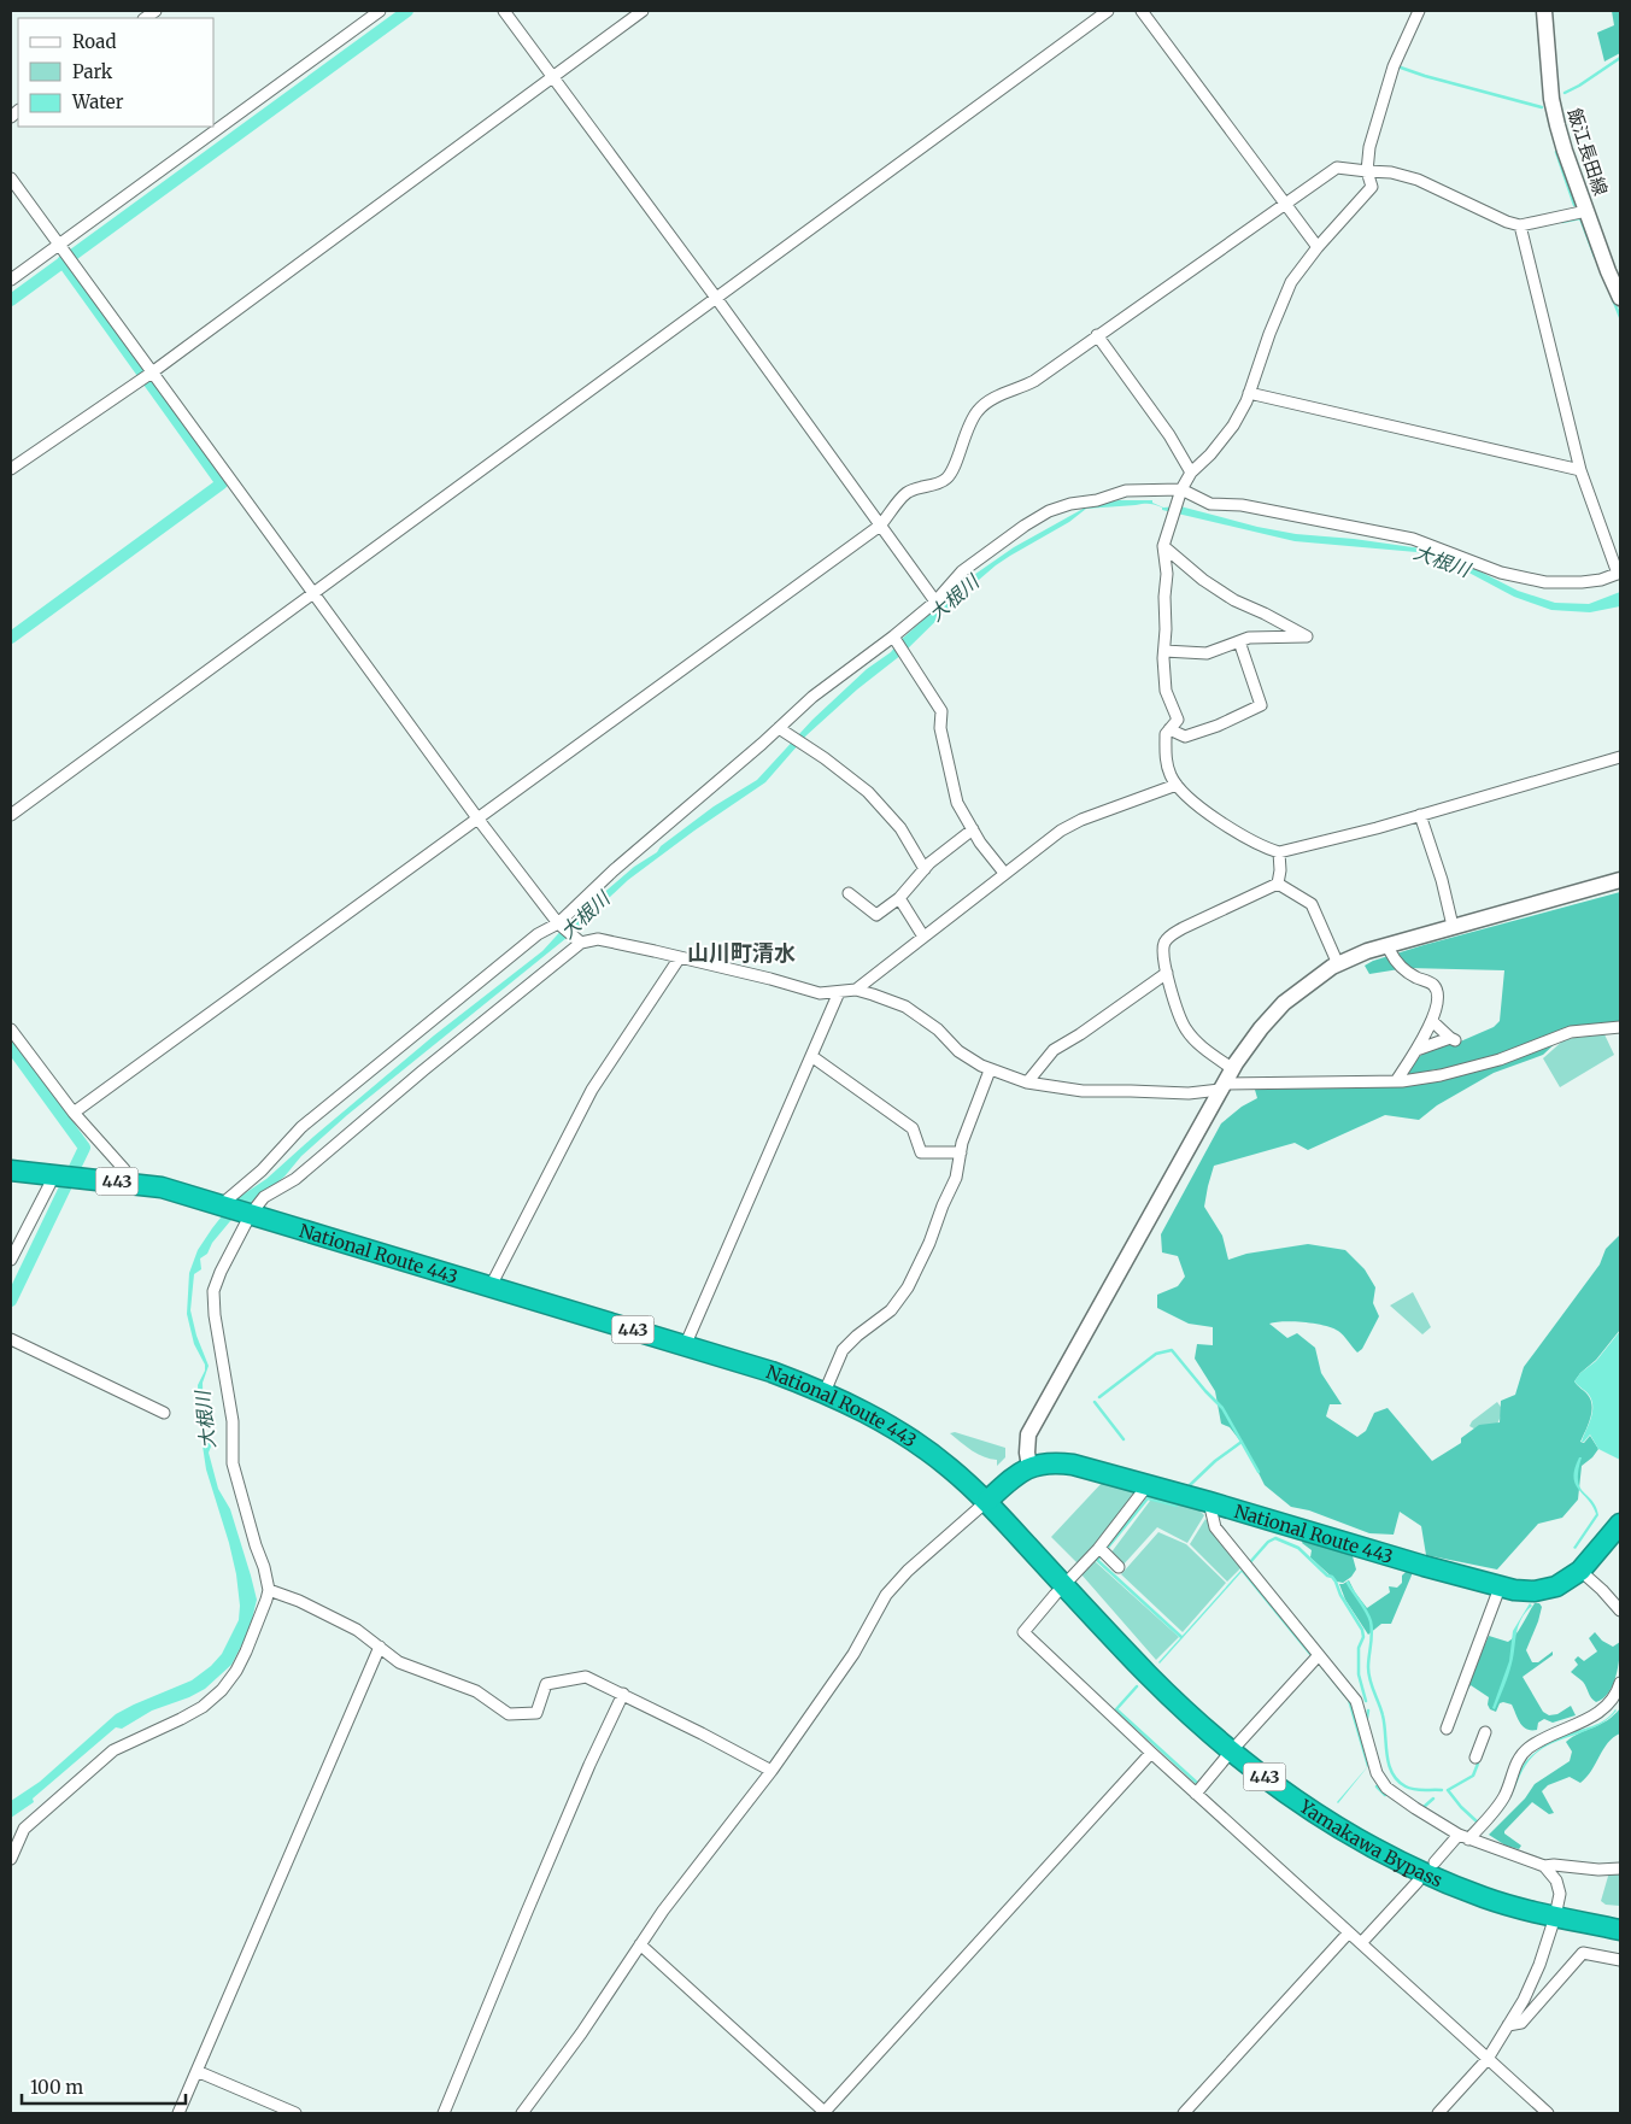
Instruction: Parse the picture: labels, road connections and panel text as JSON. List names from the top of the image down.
{
  "streets": {
    "highway": ["443", "National Route 443", "Yamakawa Bypass"],
    "street": ["飯江長田線"]
  },
  "crossings": [
    ["National Route 443", "Yamakawa Bypass"]
  ],
  "districts": ["山川町清水"],
  "water": ["大根川"],
  "legend": ["Road", "Park", "Water"],
  "scale_bar": "100 m"
}
